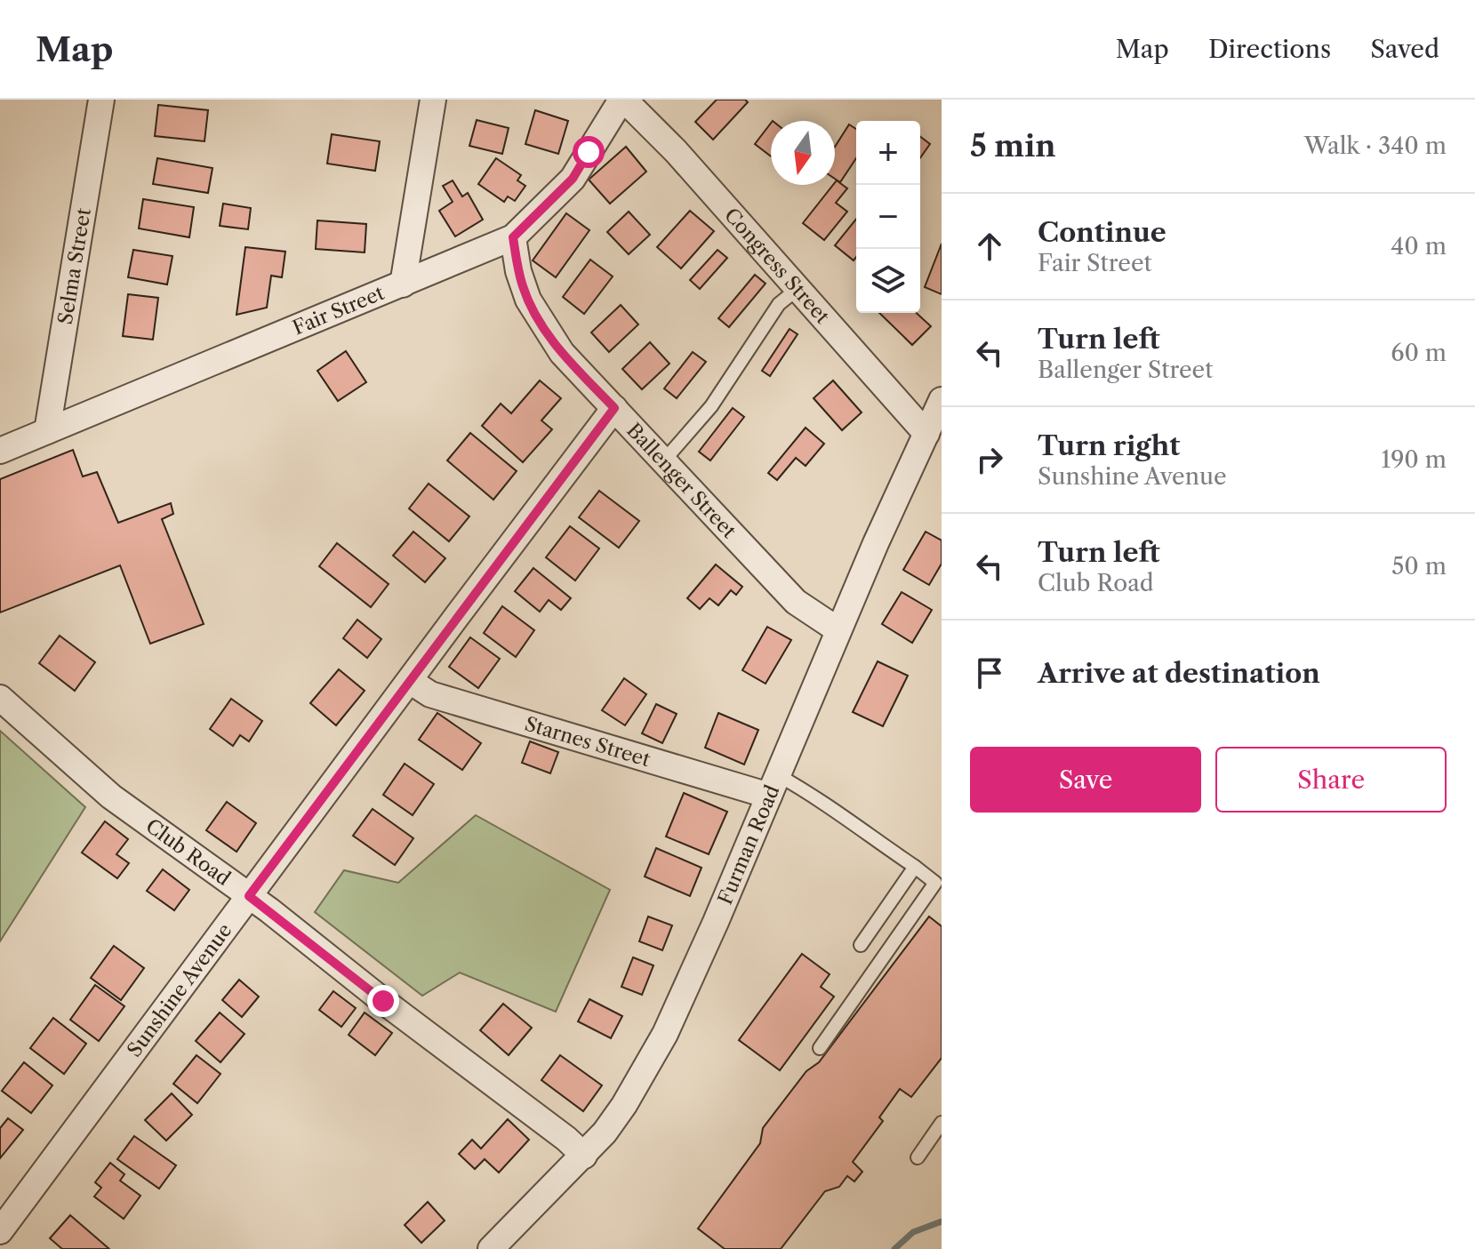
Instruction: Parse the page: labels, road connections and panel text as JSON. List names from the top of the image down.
{
  "streets": {
    "street": [
      "Congress Street",
      "Selma Street",
      "Fair Street",
      "Ballenger Street",
      "Starnes Street",
      "Furman Road",
      "Club Road",
      "Sunshine Avenue"
    ]
  },
  "crossings": [
    ["Congress Street", "Fair Street"],
    ["Congress Street", "Furman Road"],
    ["Selma Street", "Fair Street"],
    ["Fair Street", "Ballenger Street"],
    ["Ballenger Street", "Furman Road"],
    ["Ballenger Street", "Sunshine Avenue"],
    ["Starnes Street", "Furman Road"],
    ["Starnes Street", "Sunshine Avenue"],
    ["Furman Road", "Club Road"],
    ["Club Road", "Sunshine Avenue"]
  ],
  "north": "bottom",
  "page": {
    "header": "Map",
    "nav": ["Map", "Directions", "Saved"],
    "heading": ["5 min", "Walk · 340 m"],
    "map_buttons": ["+", "−"],
    "list": [
      ["Continue", "Fair Street", "40 m"],
      ["Turn left", "Ballenger Street", "60 m"],
      ["Turn right", "Sunshine Avenue", "190 m"],
      ["Turn left", "Club Road", "50 m"],
      "Arrive at destination"
    ],
    "buttons": ["Save", "Share"]
  }
}
